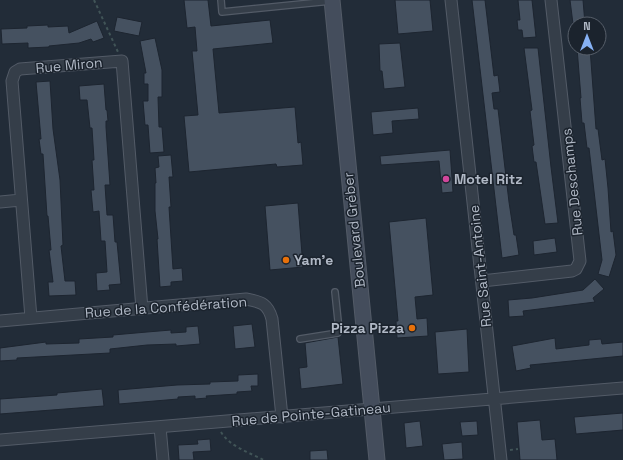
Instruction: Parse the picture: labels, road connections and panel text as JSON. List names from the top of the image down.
{
  "streets": {
    "main road": ["Boulevard Gréber"],
    "street": [
      "Rue Miron",
      "Rue Deschamps",
      "Rue Saint-Antoine",
      "Rue de la Confédération",
      "Rue de Pointe-Gatineau"
    ]
  },
  "crossings": [
    ["Rue Miron", "Rue de la Confédération"],
    ["Rue Deschamps", "Rue Saint-Antoine"],
    ["Boulevard Gréber", "Rue de Pointe-Gatineau"],
    ["Rue Saint-Antoine", "Rue de Pointe-Gatineau"],
    ["Rue de la Confédération", "Rue de Pointe-Gatineau"]
  ],
  "places": ["Motel Ritz", "Yam'e", "Pizza Pizza"],
  "north": "top"
}
